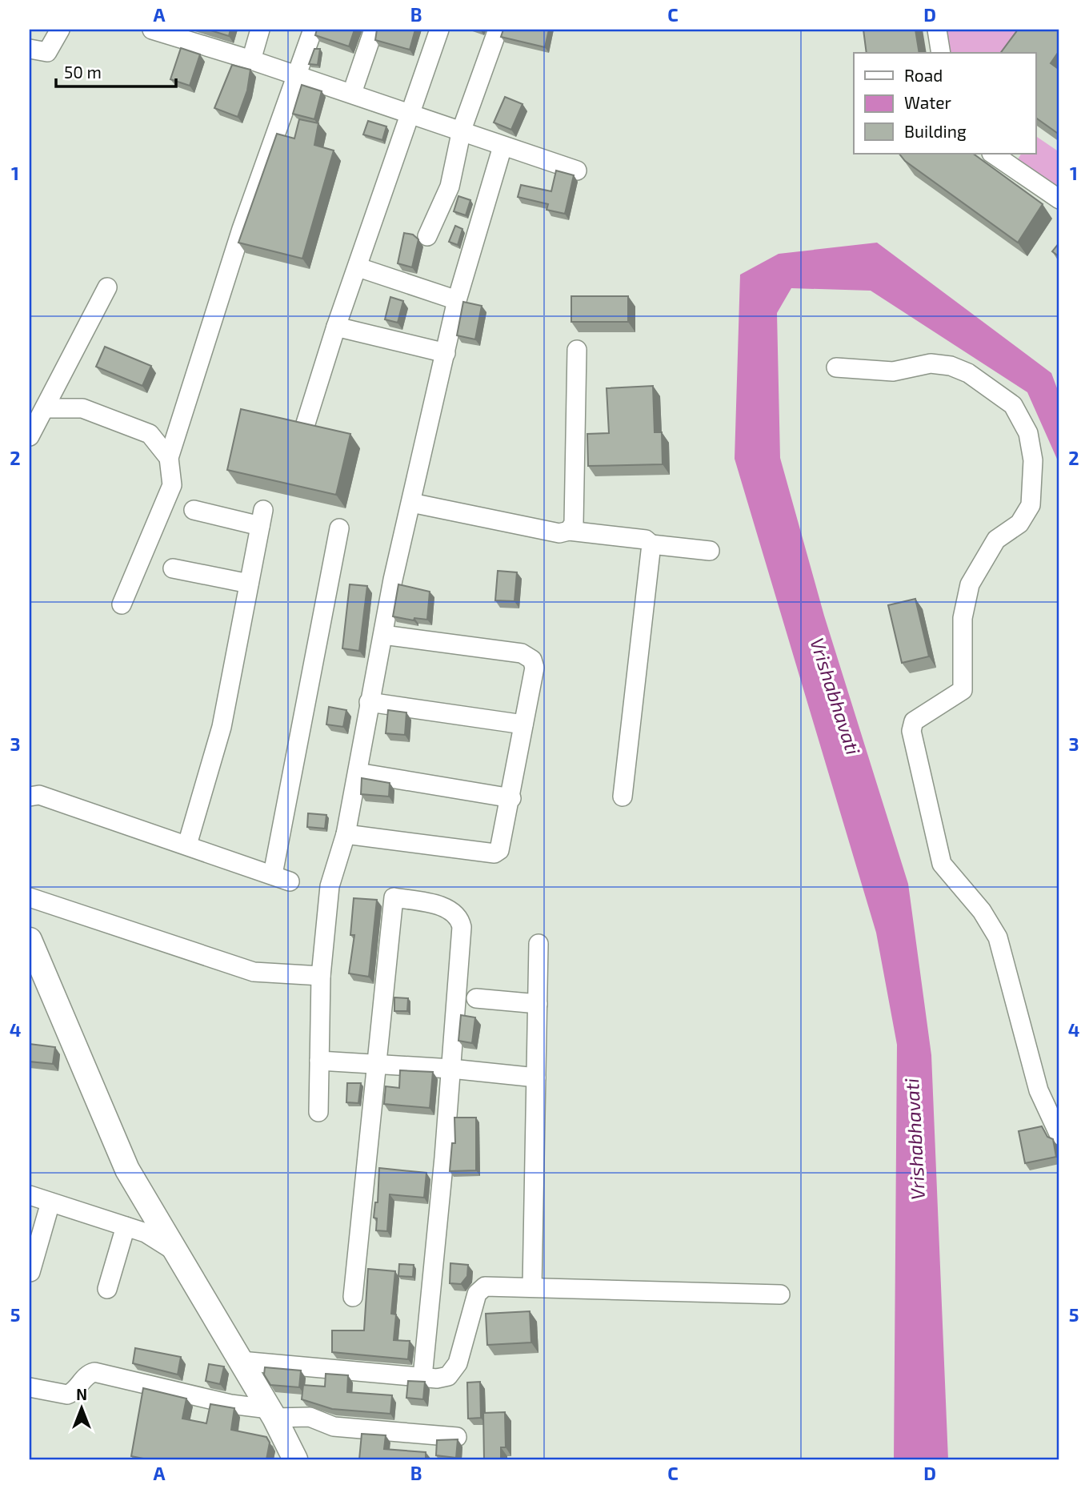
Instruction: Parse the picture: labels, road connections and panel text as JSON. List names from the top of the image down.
{
  "water": ["Vrishabhavati"],
  "legend": ["Road", "Water", "Building"],
  "scale_bar": "50 m",
  "north": "top",
  "grid": {
    "columns": [
      "A",
      "B",
      "C",
      "D"
    ],
    "rows": [
      "1",
      "2",
      "3",
      "4",
      "5"
    ]
  }
}
